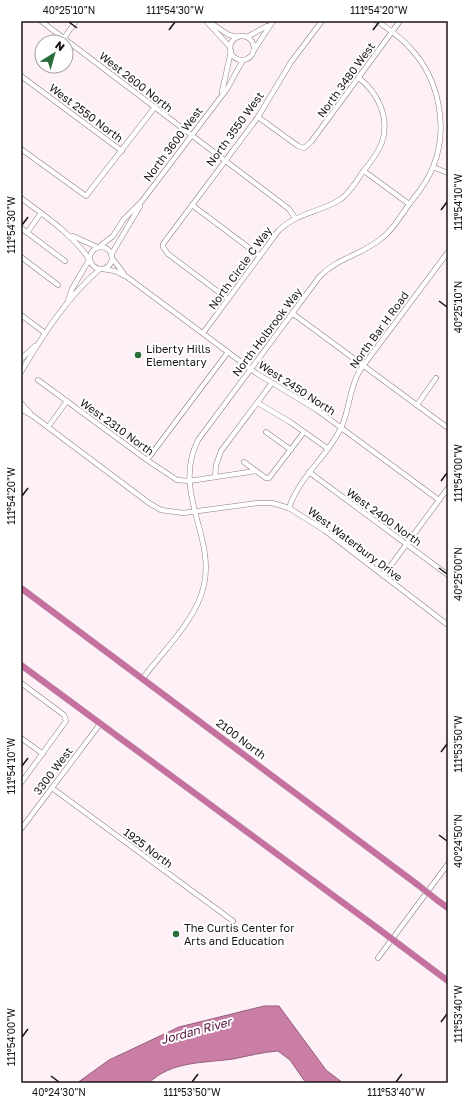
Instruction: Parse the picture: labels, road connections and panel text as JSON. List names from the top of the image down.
{
  "streets": {
    "highway": ["2100 North"],
    "street": [
      "North 3480 West",
      "West 2600 North",
      "West 2550 North",
      "North 3550 West",
      "North 3600 West",
      "North Circle C Way",
      "North Bar H Road",
      "North Holbrook Way",
      "West 2450 North",
      "West 2310 North",
      "West 2400 North",
      "West Waterbury Drive",
      "3300 West",
      "1925 North"
    ]
  },
  "crossings": [
    ["North 3480 West", "North 3550 West"],
    ["North 3480 West", "North Circle C Way"],
    ["North 3480 West", "North Holbrook Way"],
    ["West 2600 North", "North 3550 West"],
    ["West 2600 North", "North 3600 West"],
    ["West 2600 North", "North Circle C Way"],
    ["North 3550 West", "North Circle C Way"],
    ["North 3600 West", "West 2450 North"],
    ["North Circle C Way", "West 2450 North"],
    ["North Bar H Road", "West 2450 North"],
    ["North Bar H Road", "West 2400 North"],
    ["North Bar H Road", "West Waterbury Drive"],
    ["North Holbrook Way", "West 2450 North"],
    ["North Holbrook Way", "West 2310 North"],
    ["North Holbrook Way", "West Waterbury Drive"],
    ["North Holbrook Way", "2100 North"],
    ["3300 West", "1925 North"]
  ],
  "water": ["Jordan River"],
  "places": ["Liberty Hills Elementary", "The Curtis Center for Arts and Education"],
  "north": "top right",
  "coordinates": [
    "40°25'10\"N",
    "111°54'30\"W",
    "111°54'20\"W",
    "111°54'10\"W",
    "111°54'00\"W",
    "40°25'00\"N",
    "111°53'50\"W",
    "40°24'50\"N",
    "111°53'40\"W",
    "40°24'30\"N"
  ]
}
